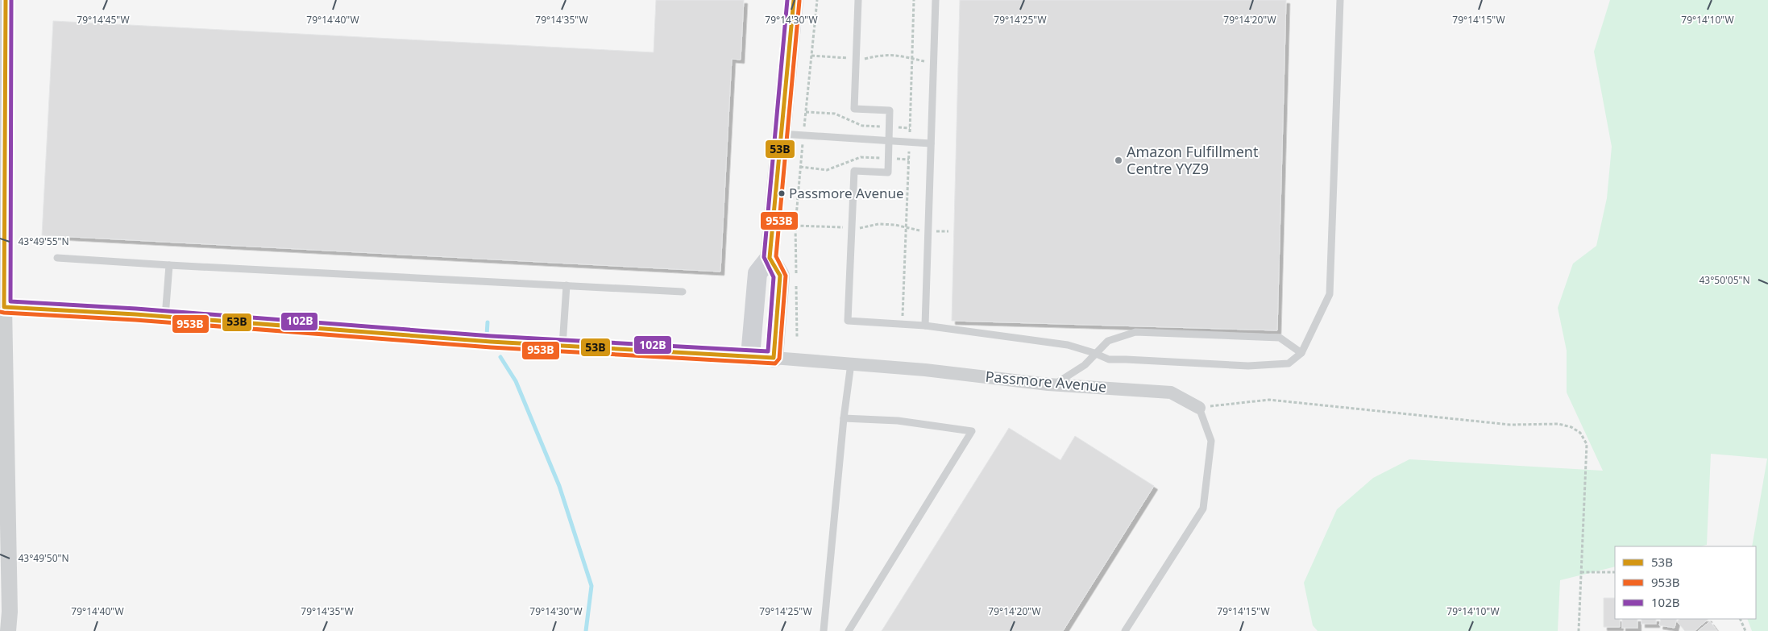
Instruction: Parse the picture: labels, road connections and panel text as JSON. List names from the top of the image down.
{
  "streets": {
    "street": ["Passmore Avenue"]
  },
  "places": ["Amazon Fulfillment Centre YYZ9", "Passmore Avenue"],
  "lines": ["transit line 53B", "transit line 102B", "transit line 953B"],
  "legend": ["53B", "953B", "102B"],
  "coordinates": [
    "79°14'45\"W",
    "79°14'40\"W",
    "79°14'35\"W",
    "79°14'30\"W",
    "79°14'25\"W",
    "79°14'20\"W",
    "79°14'15\"W",
    "79°14'10\"W",
    "43°49'55\"N",
    "43°50'05\"N",
    "43°49'50\"N"
  ]
}
